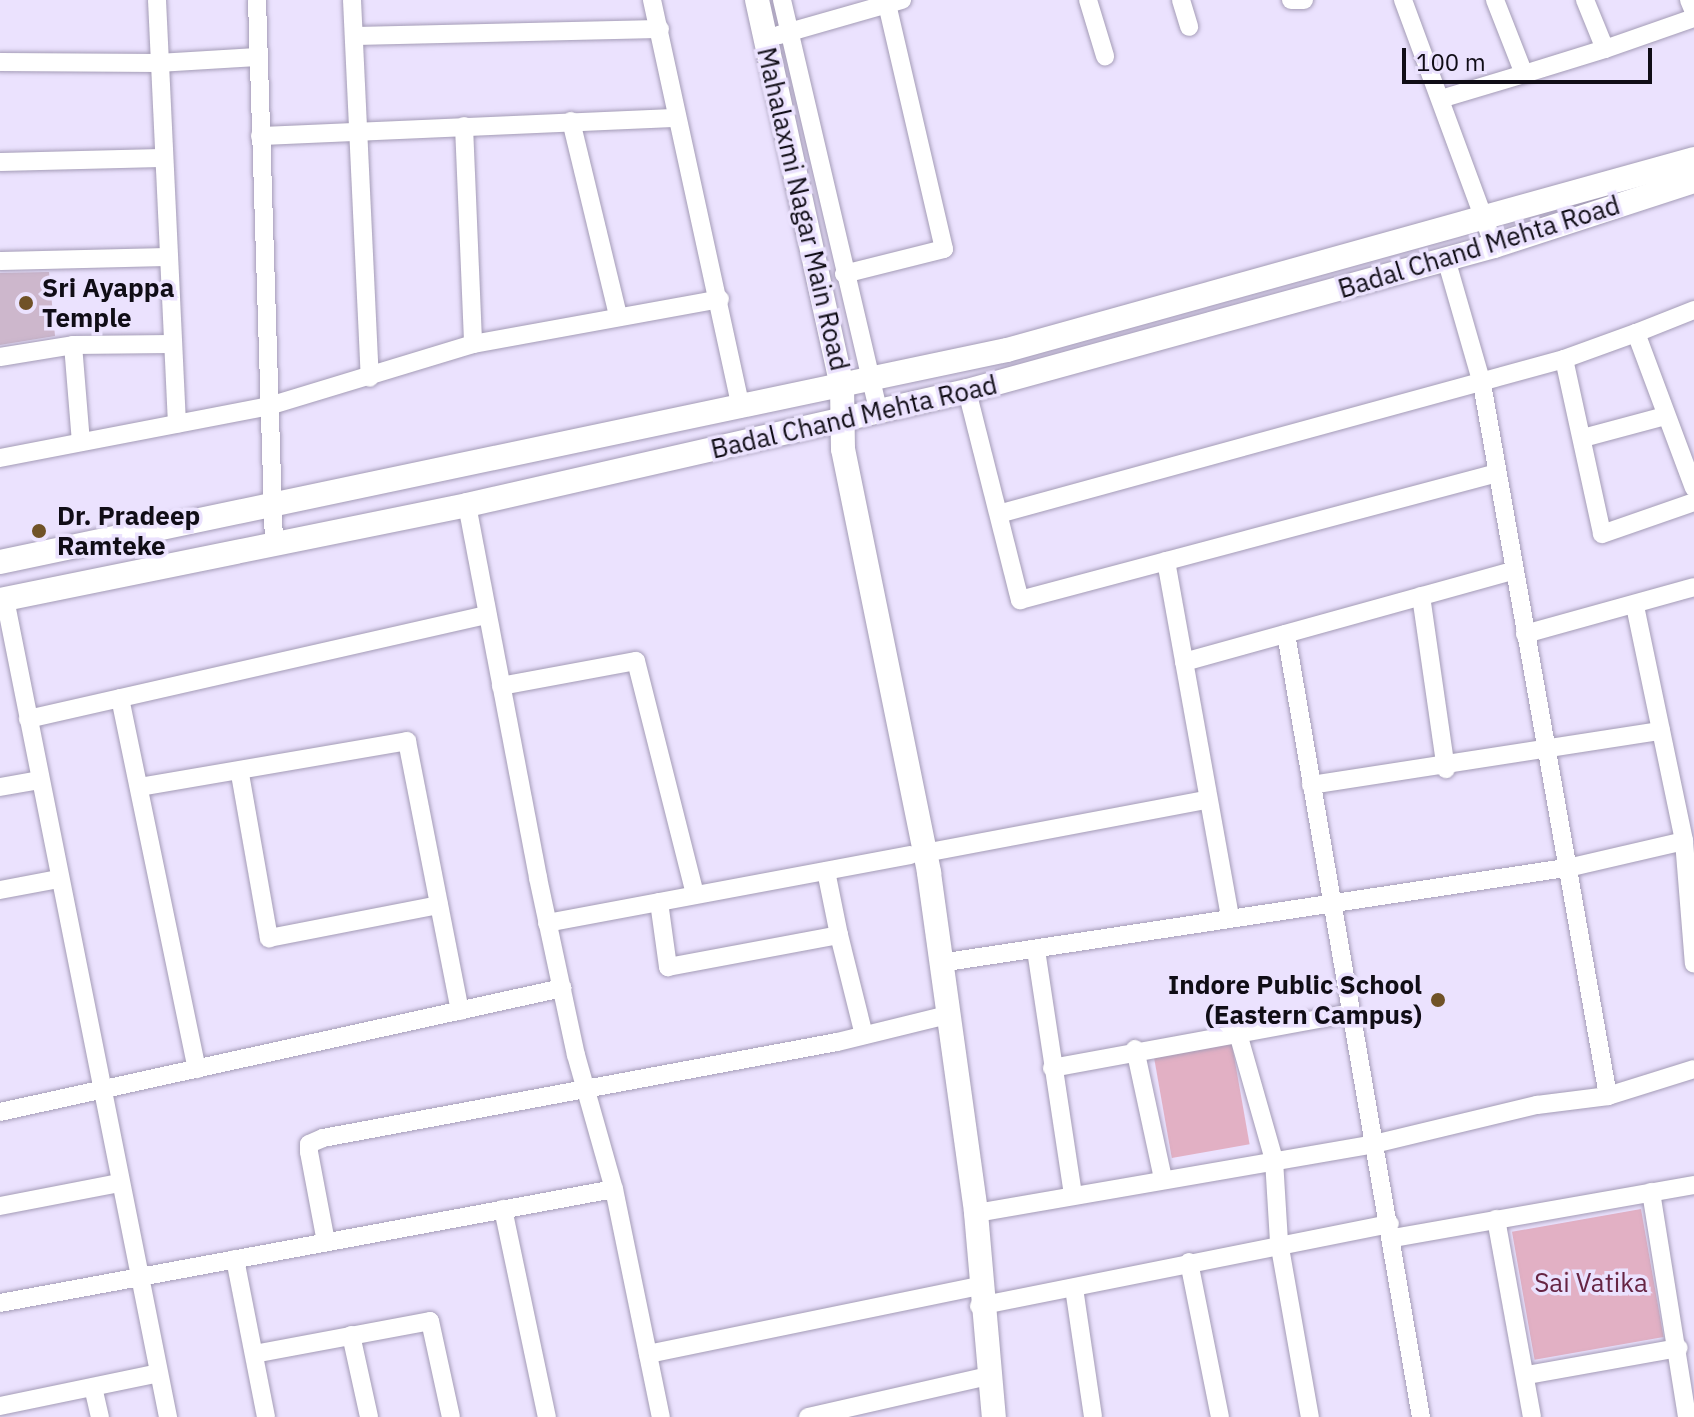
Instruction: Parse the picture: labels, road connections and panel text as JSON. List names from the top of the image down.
{
  "streets": {
    "street": ["Mahalaxmi Nagar Main Road", "Badal Chand Mehta Road"]
  },
  "crossings": [
    ["Mahalaxmi Nagar Main Road", "Badal Chand Mehta Road"]
  ],
  "parks": ["Sai Vatika"],
  "places": ["Sri Ayappa Temple", "Dr. Pradeep Ramteke", "Indore Public School (Eastern Campus)"],
  "scale_bar": "100 m"
}
